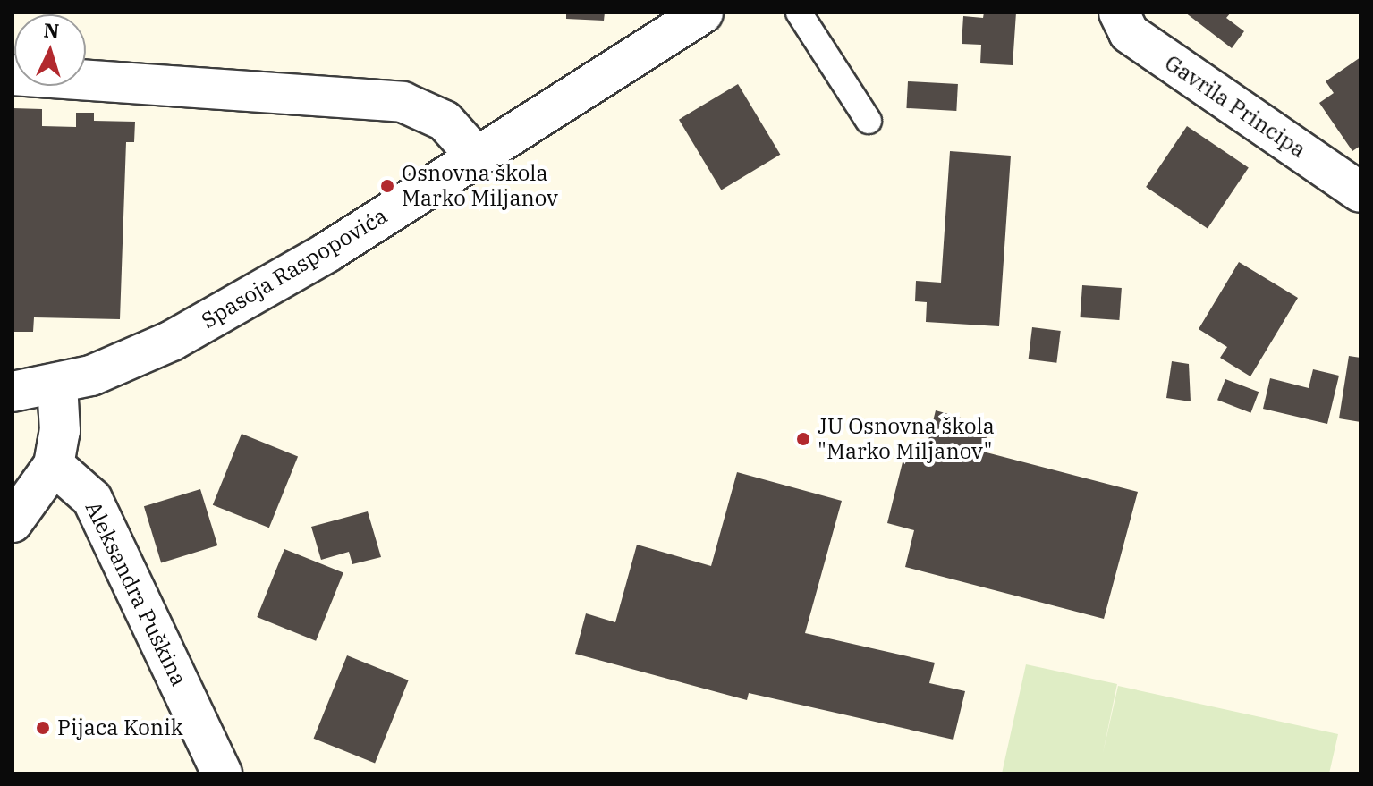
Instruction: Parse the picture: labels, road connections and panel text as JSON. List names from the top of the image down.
{
  "streets": {
    "street": ["Gavrila Principa", "Spasoja Raspopovića", "Aleksandra Puškina"]
  },
  "places": ["Osnovna škola Marko Miljanov", "JU Osnovna škola \"Marko Miljanov\"", "Pijaca Konik"],
  "north": "top"
}
